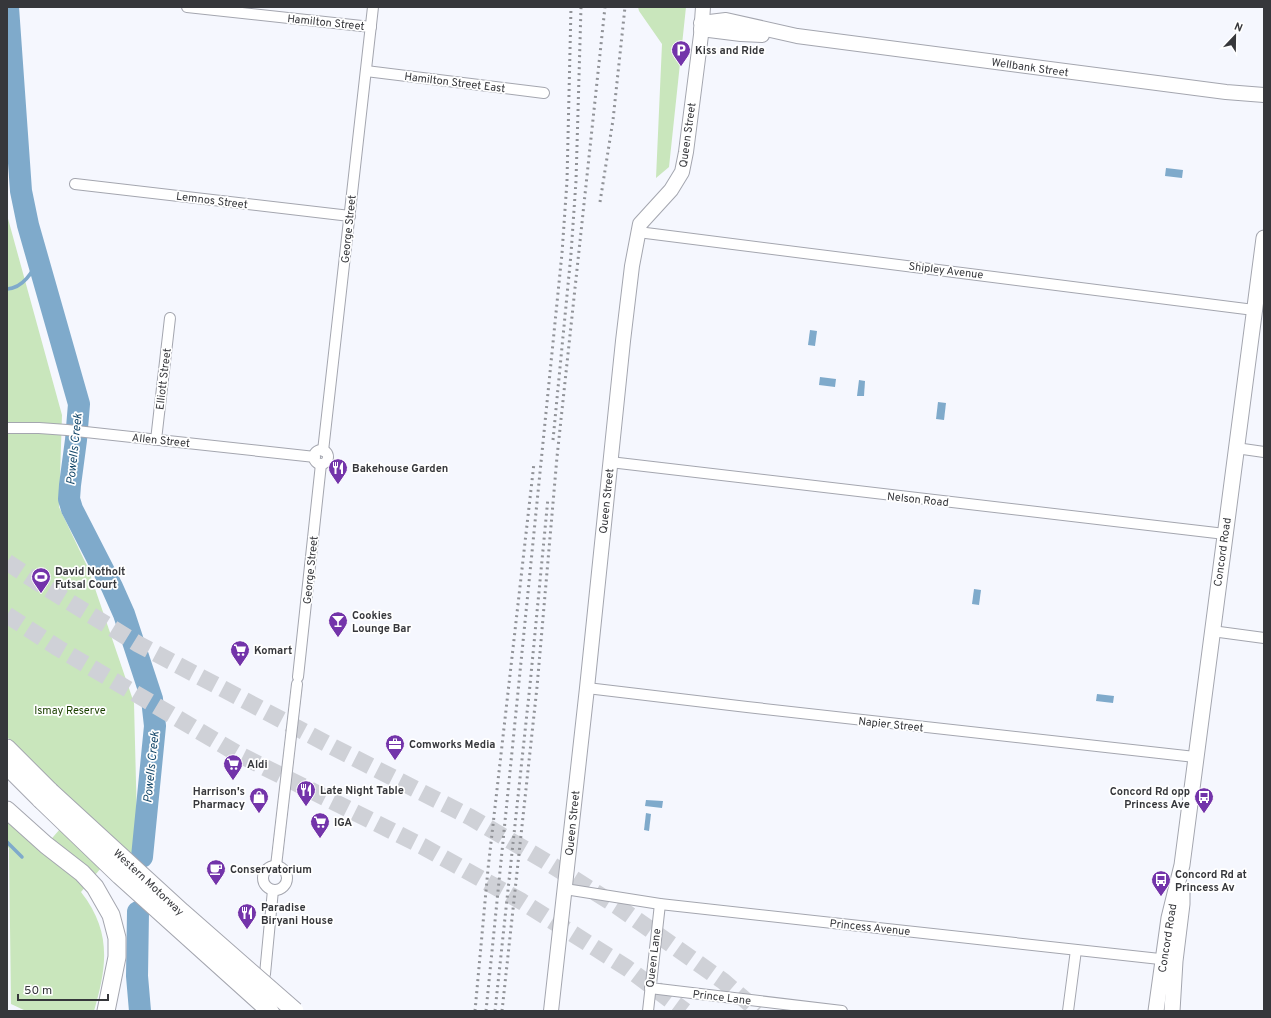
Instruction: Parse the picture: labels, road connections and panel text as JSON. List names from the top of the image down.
{
  "streets": {
    "highway": ["Western Motorway"],
    "main road": ["Concord Road"],
    "street": [
      "Hamilton Street",
      "Wellbank Street",
      "Hamilton Street East",
      "Queen Street",
      "Lemnos Street",
      "George Street",
      "Shipley Avenue",
      "Elliott Street",
      "Allen Street",
      "Nelson Road",
      "Napier Street",
      "Princess Avenue",
      "Queen Lane",
      "Prince Lane"
    ]
  },
  "crossings": [
    ["Hamilton Street", "George Street"],
    ["Wellbank Street", "Queen Street"],
    ["Hamilton Street East", "George Street"],
    ["Queen Street", "Shipley Avenue"],
    ["Queen Street", "Nelson Road"],
    ["Queen Street", "Napier Street"],
    ["Queen Street", "Princess Avenue"],
    ["Lemnos Street", "George Street"],
    ["George Street", "Allen Street"],
    ["Shipley Avenue", "Concord Road"],
    ["Elliott Street", "Allen Street"],
    ["Nelson Road", "Concord Road"],
    ["Concord Road", "Napier Street"],
    ["Concord Road", "Princess Avenue"],
    ["Princess Avenue", "Queen Lane"],
    ["Queen Lane", "Prince Lane"]
  ],
  "water": ["Powells Creek"],
  "parks": ["Ismay Reserve"],
  "places": {
    "parking": ["Kiss and Ride"],
    "restaurant": ["Bakehouse Garden", "Late Night Table", "Paradise Biryani House"],
    "sports": ["David Notholt Futsal Court"],
    "bar": ["Cookies Lounge Bar"],
    "supermarket": ["Komart", "Aldi", "IGA"],
    "office": ["Comworks Media"],
    "shop": ["Harrison's Pharmacy"],
    "bus stop": ["Concord Rd opp Princess Ave", "Concord Rd at Princess Av"],
    "cafe": ["Conservatorium"]
  },
  "scale_bar": "50 m",
  "north": "top"
}
